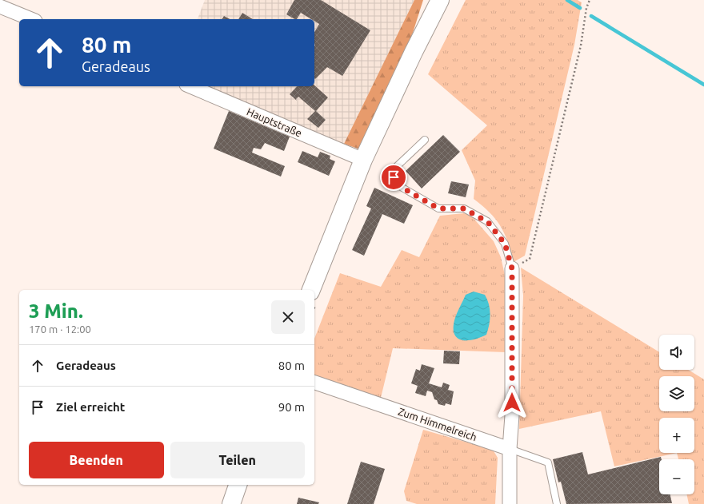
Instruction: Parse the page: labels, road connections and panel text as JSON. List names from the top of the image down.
{
  "streets": {
    "street": ["Hauptstraße", "Zum Himmelreich"]
  },
  "page": {
    "turn": ["80 m", "Geradeaus"],
    "heading": ["3 Min.", "170 m · 12:00"],
    "map_buttons": ["+", "−"],
    "list": [
      {
        "name": "Geradeaus",
        "value": "80 m"
      },
      {
        "name": "Ziel erreicht",
        "value": "90 m"
      }
    ],
    "buttons": ["Beenden", "Teilen"]
  }
}
